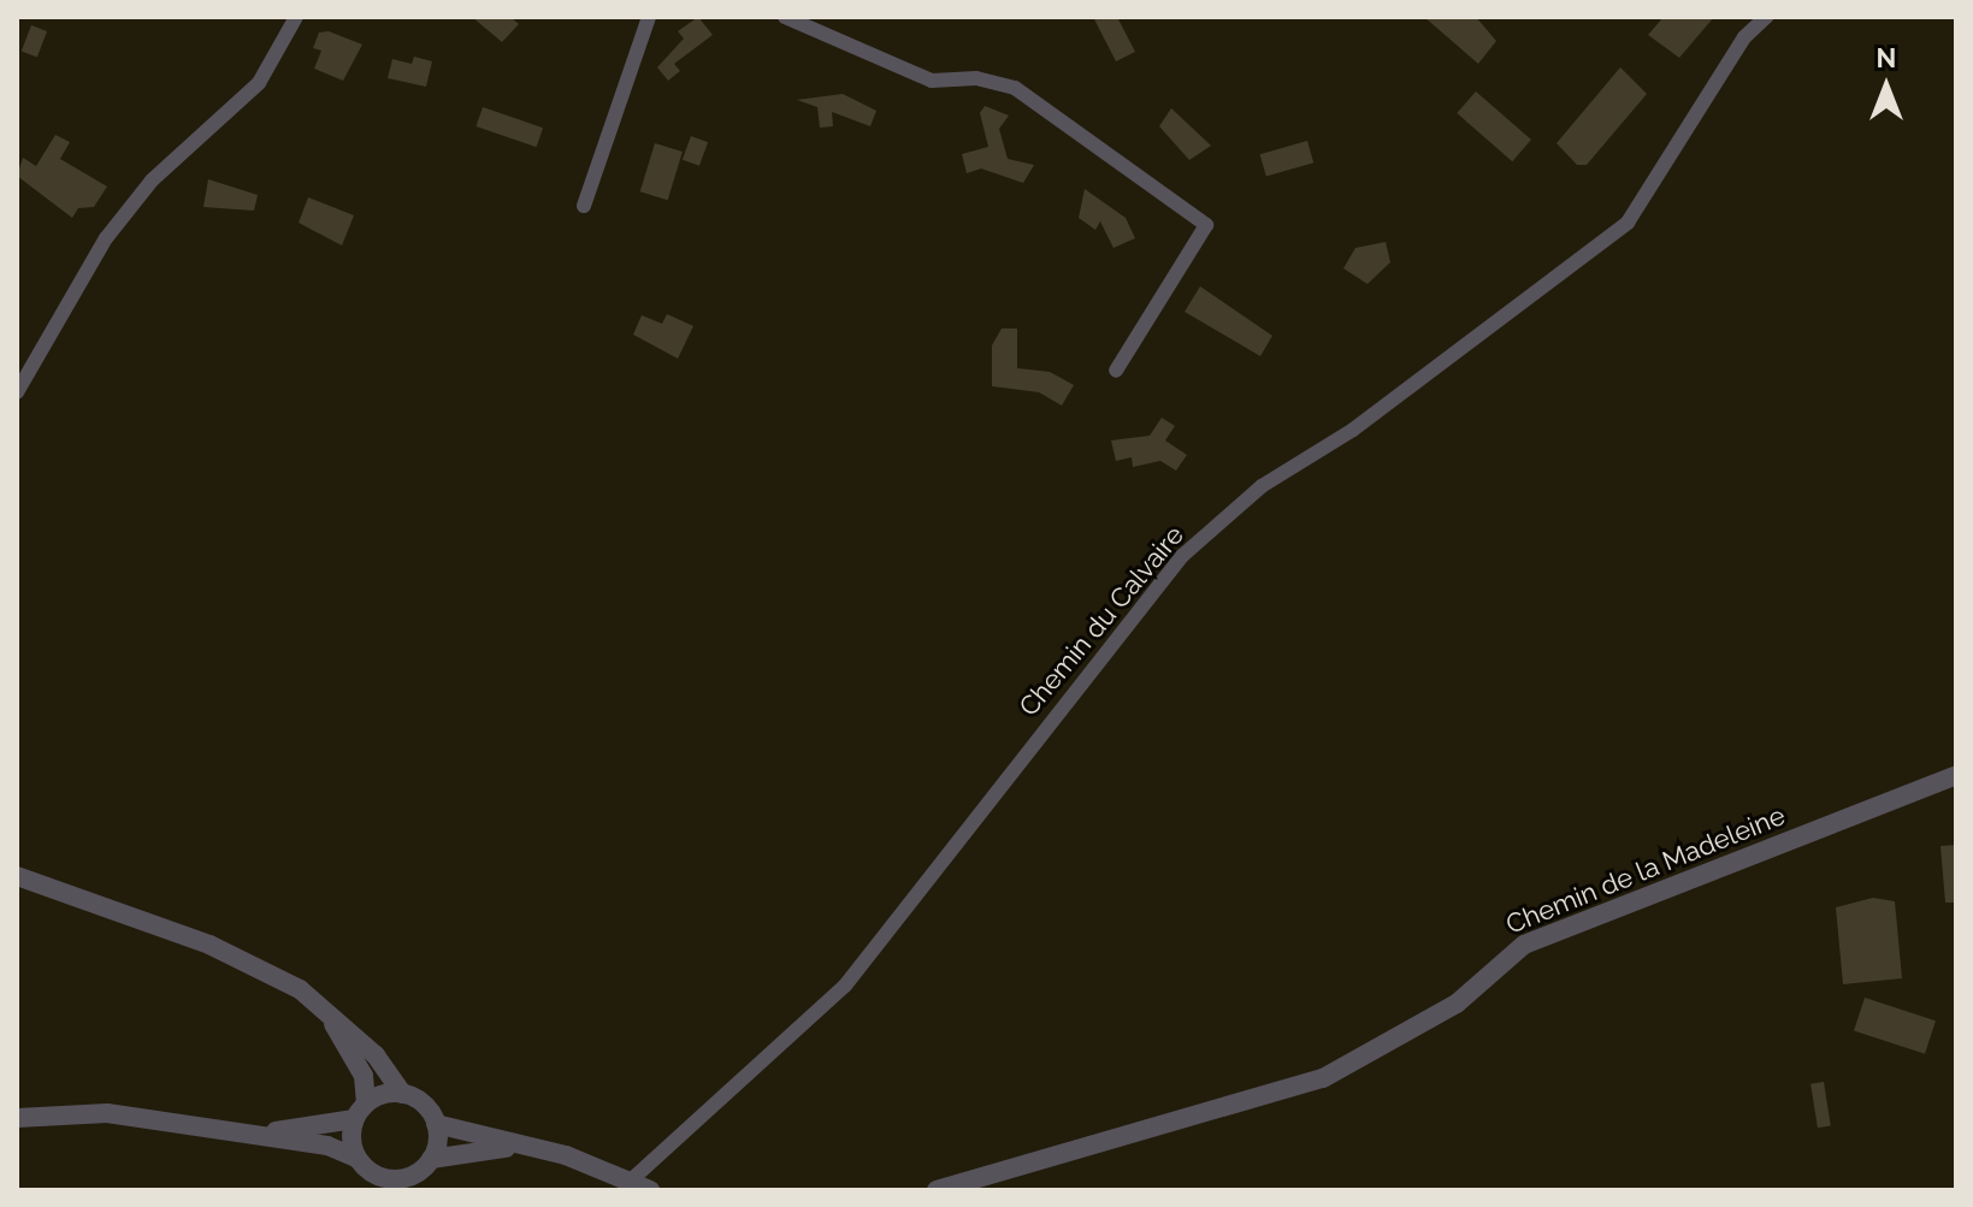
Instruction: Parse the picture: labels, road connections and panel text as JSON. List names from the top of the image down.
{
  "streets": {
    "street": ["Chemin du Calvaire", "Chemin de la Madeleine"]
  },
  "north": "top"
}
